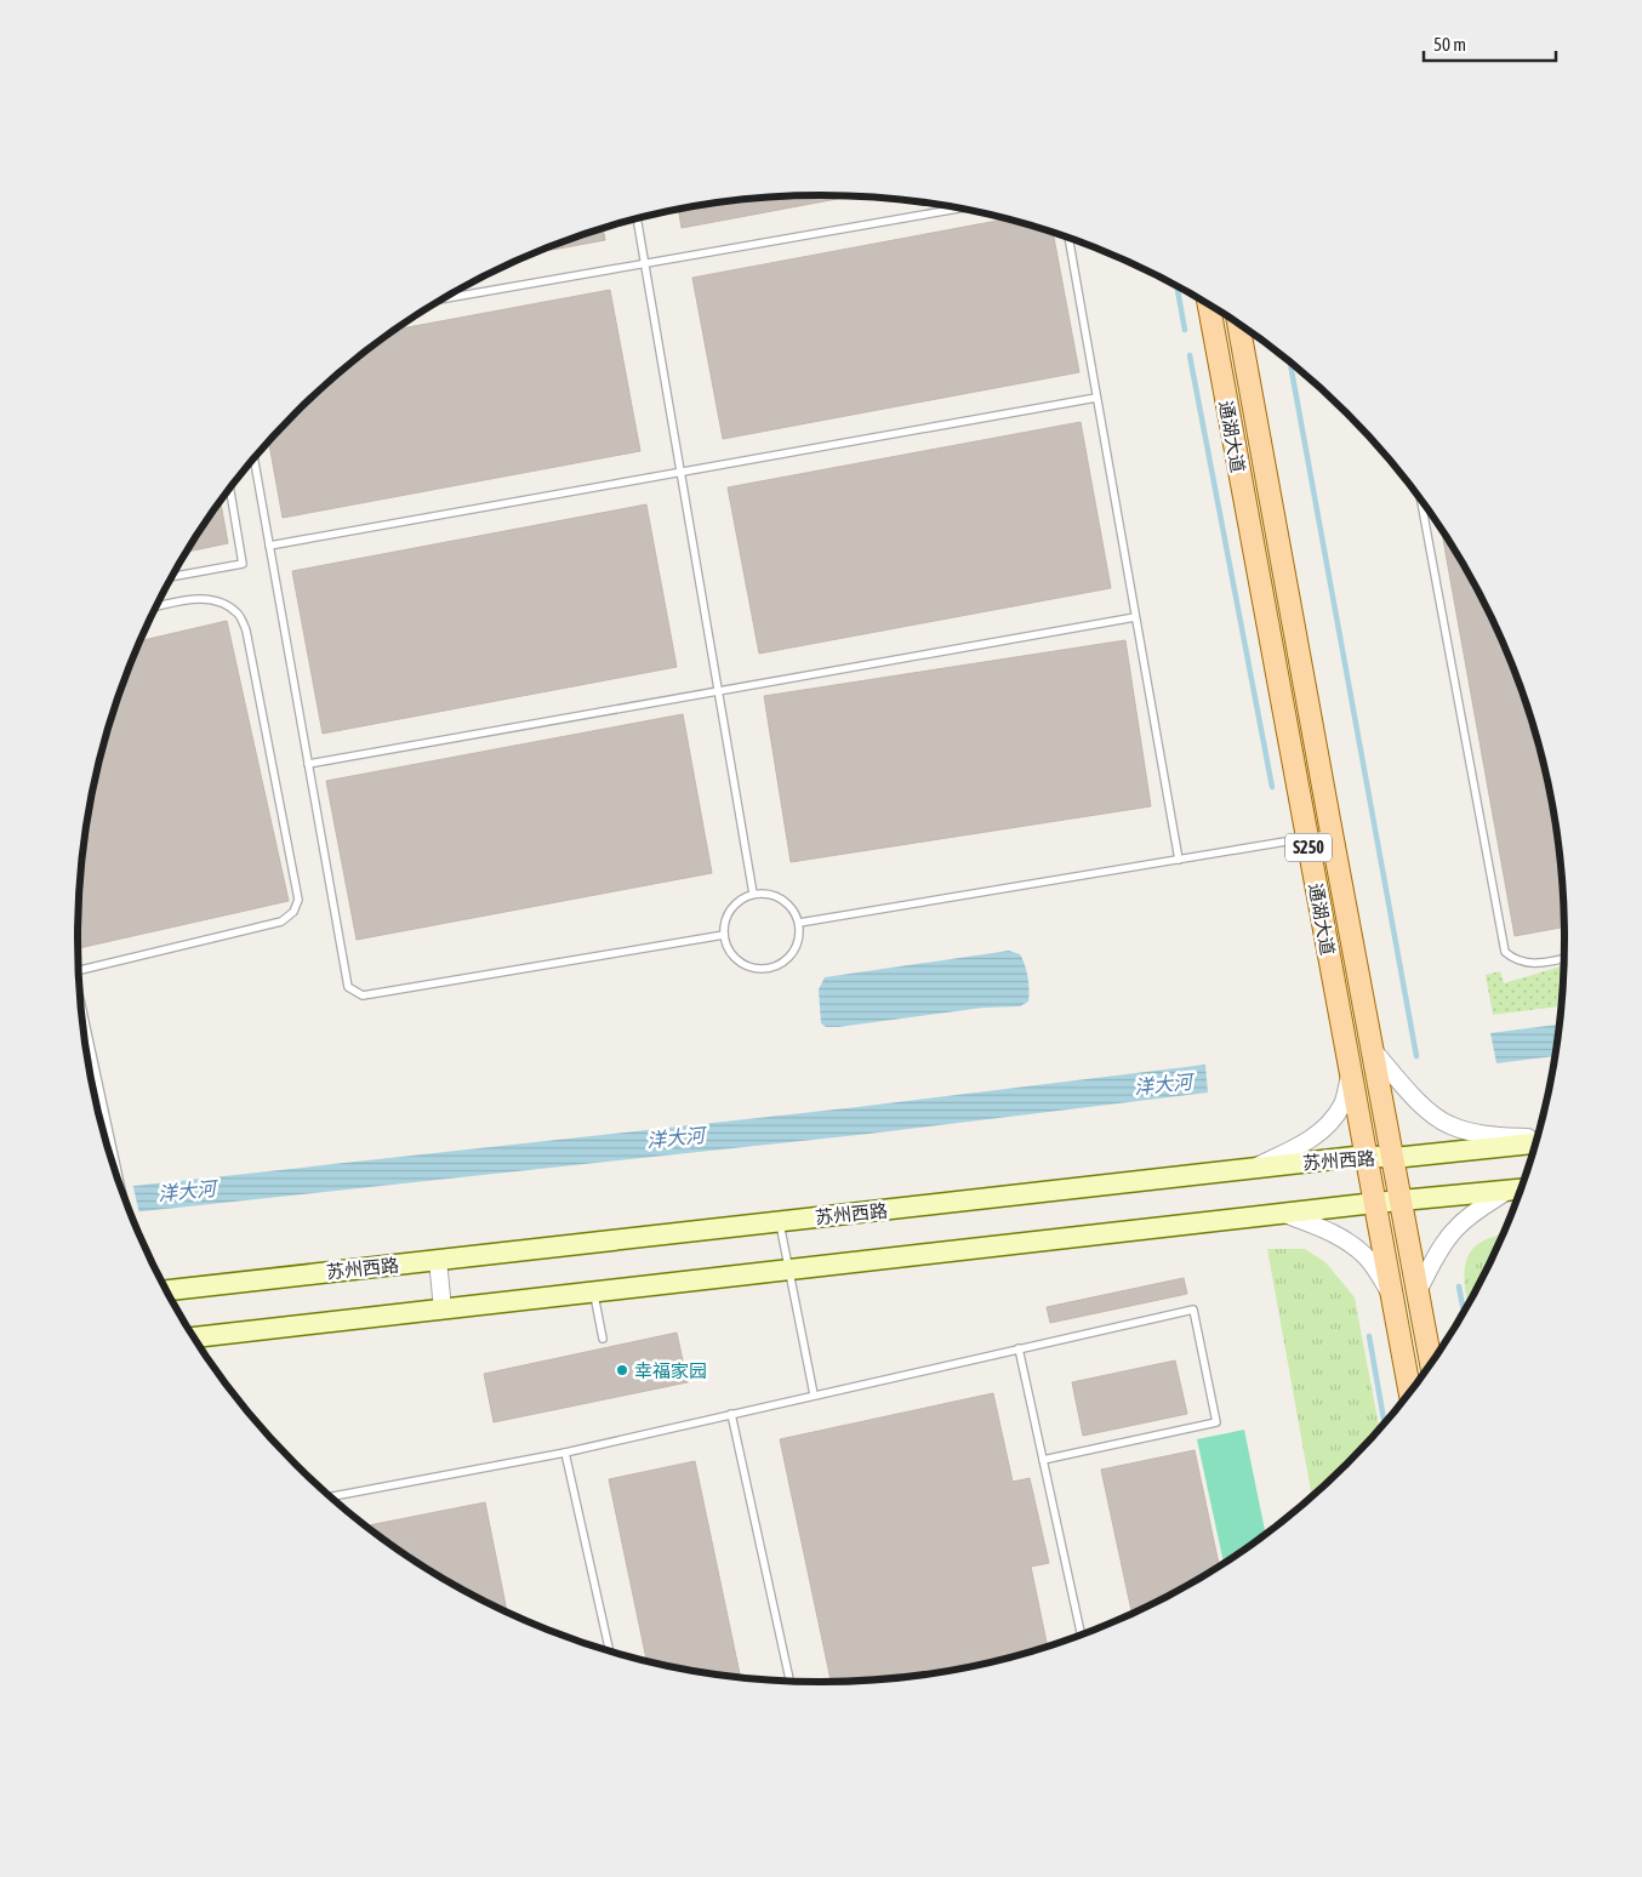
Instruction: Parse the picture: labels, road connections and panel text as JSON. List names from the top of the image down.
{
  "streets": {
    "main road": ["通湖大道", "S250", "苏州西路"]
  },
  "crossings": [
    ["通湖大道", "苏州西路"]
  ],
  "water": ["洋大河"],
  "places": ["幸福家园"],
  "scale_bar": "50 m"
}
